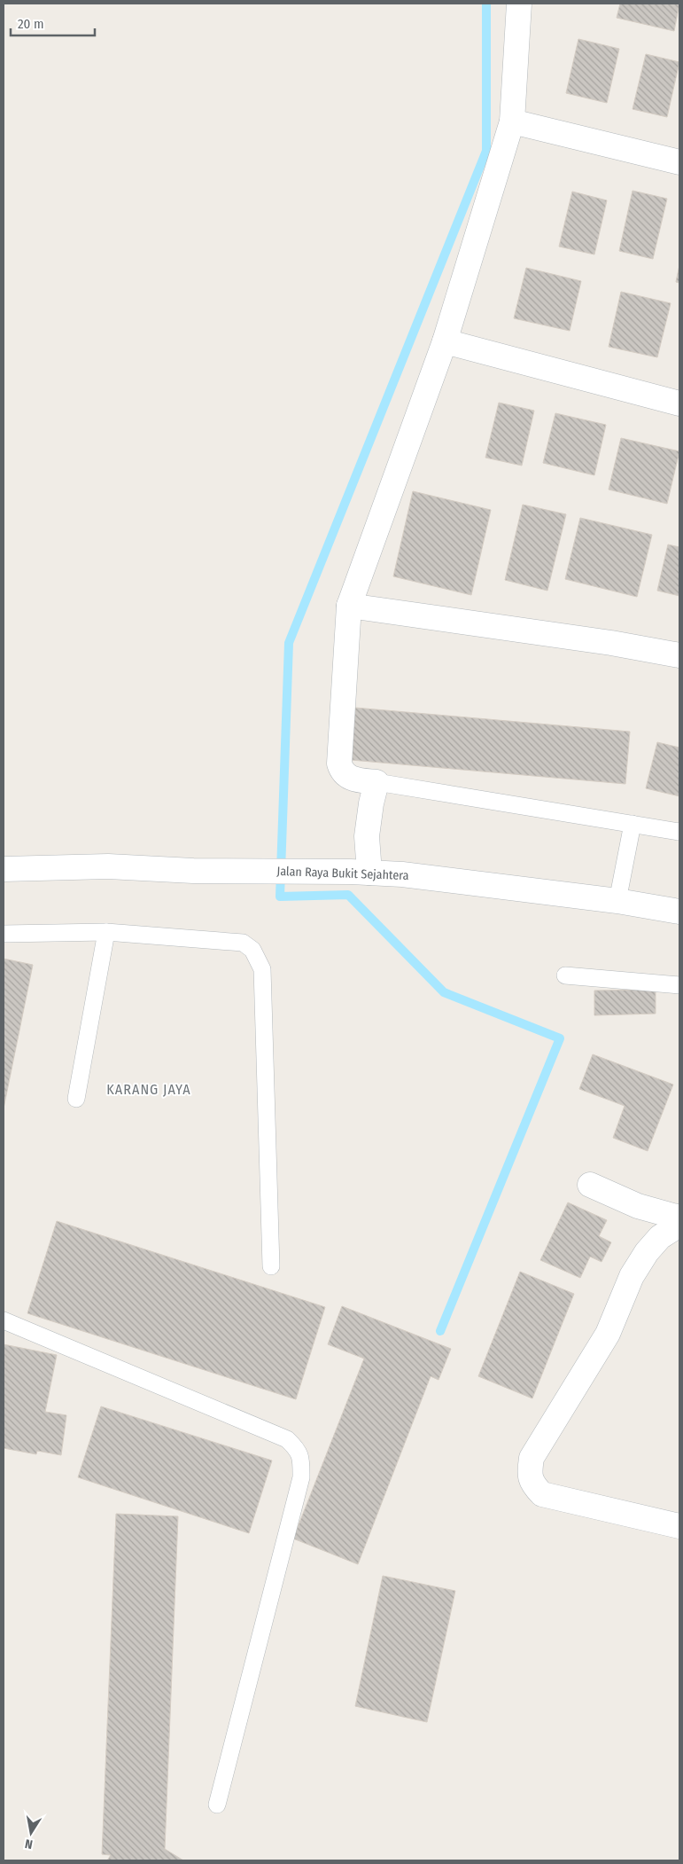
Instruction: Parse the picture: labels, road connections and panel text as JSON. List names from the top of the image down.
{
  "streets": {
    "street": ["Jalan Raya Bukit Sejahtera"]
  },
  "districts": ["KARANG JAYA"],
  "scale_bar": "20 m",
  "north": "bottom"
}
